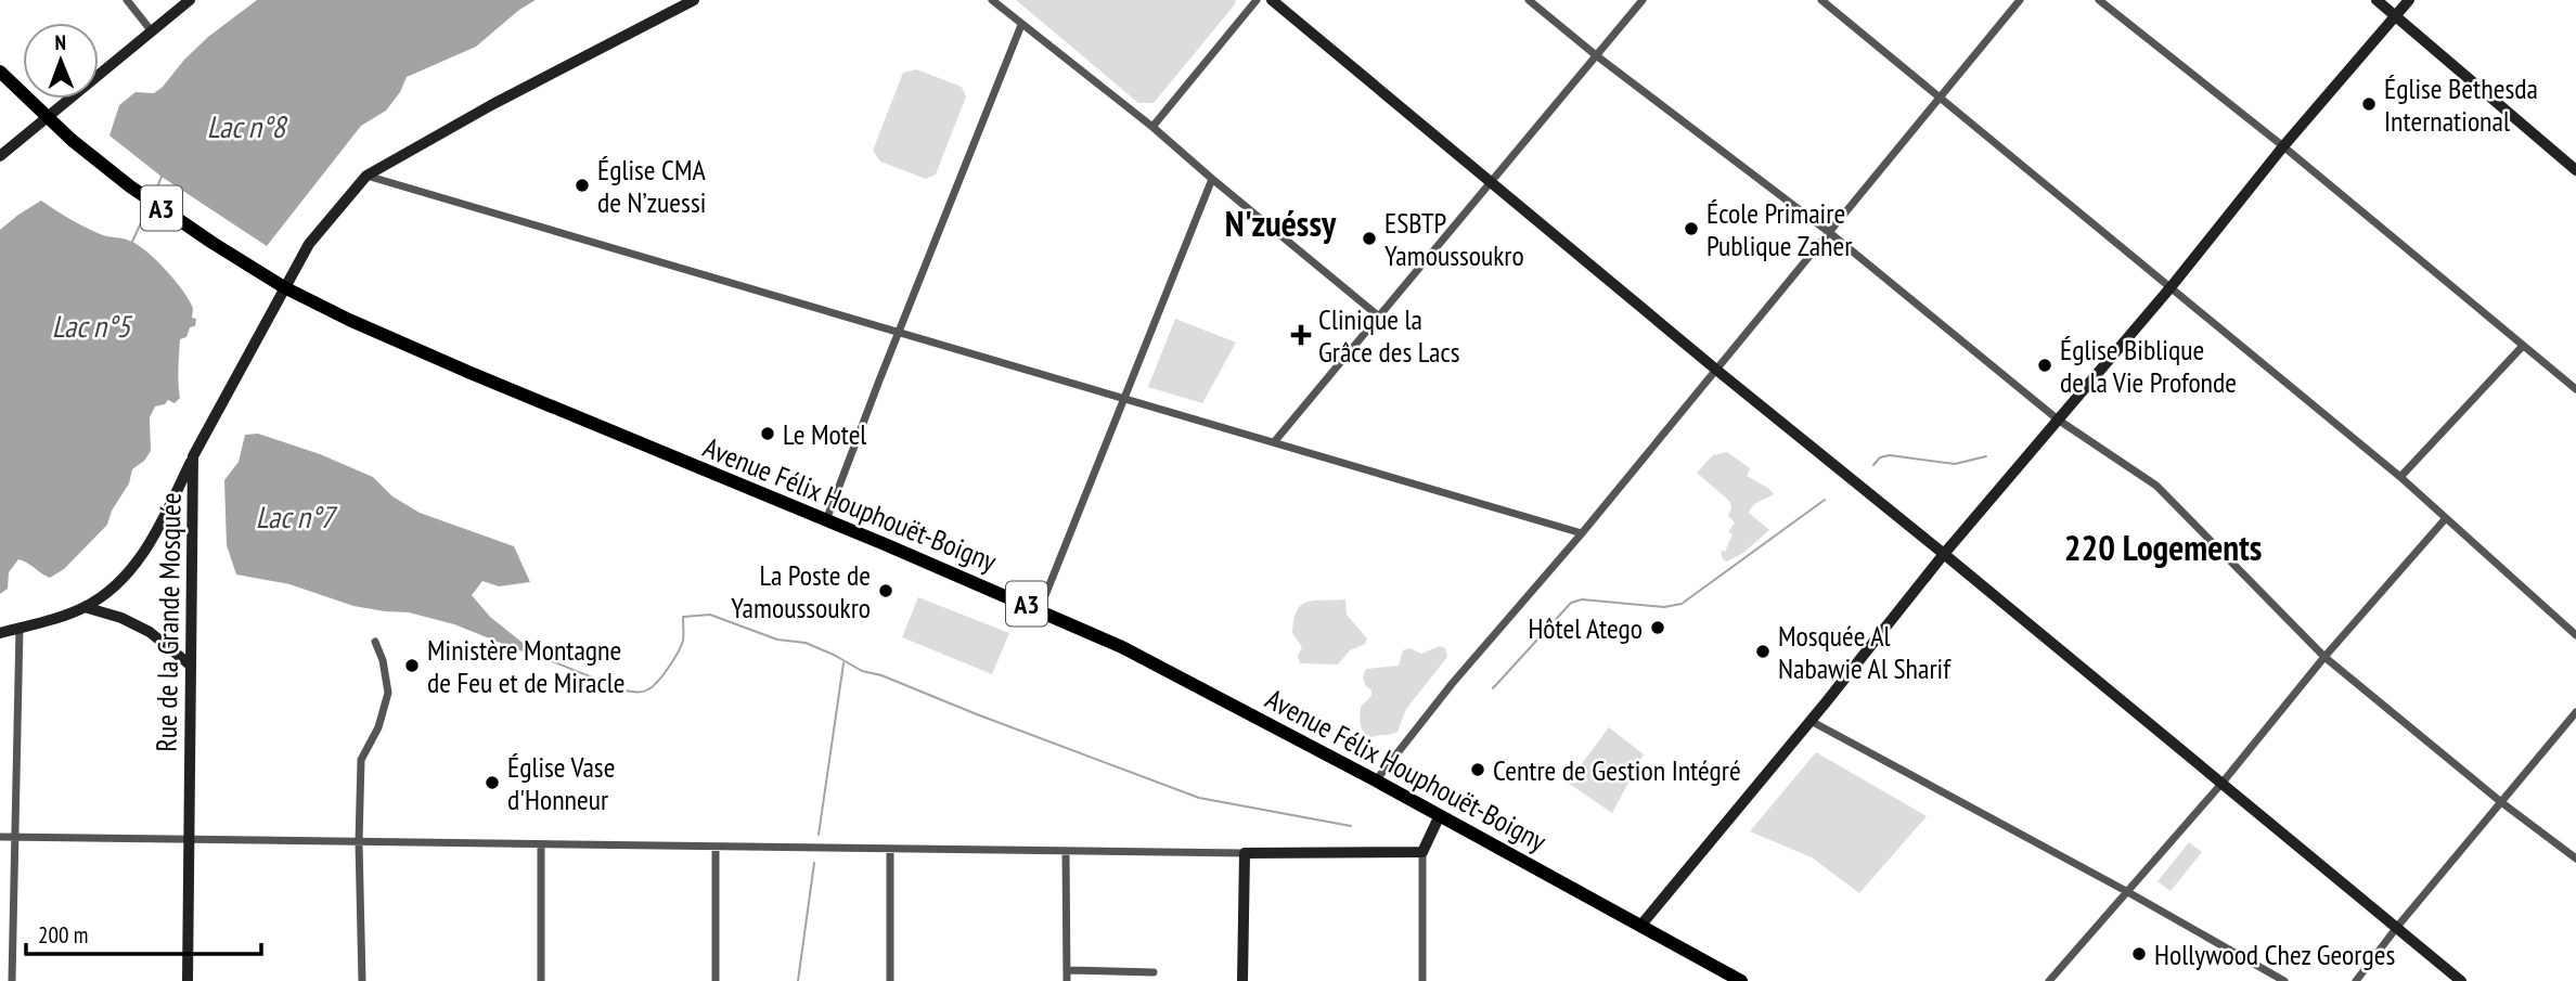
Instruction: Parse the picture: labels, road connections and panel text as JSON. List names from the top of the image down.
{
  "streets": {
    "highway": ["A3", "Avenue Félix Houphouët-Boigny"],
    "street": ["Rue de la Grande Mosquée"]
  },
  "crossings": [
    ["Avenue Félix Houphouët-Boigny", "Rue de la Grande Mosquée"]
  ],
  "districts": ["N'zuéssy", "220 Logements"],
  "water": ["Lac n°8", "Lac n°5", "Lac n°7"],
  "places": {
    "other": [
      "Église Bethesda International",
      "Église CMA de N’zuessi",
      "École Primaire Publique Zaher",
      "ESBTP Yamoussoukro",
      "Église Biblique de la Vie Profonde",
      "Le Motel",
      "La Poste de Yamoussoukro",
      "Hôtel Atego",
      "Mosquée Al Nabawie Al Sharif",
      "Ministère Montagne de Feu et de Miracle",
      "Centre de Gestion Intégré",
      "Église Vase d'Honneur",
      "Hollywood Chez Georges"
    ],
    "health": ["Clinique la Grâce des Lacs"]
  },
  "scale_bar": "200 m",
  "north": "top"
}
